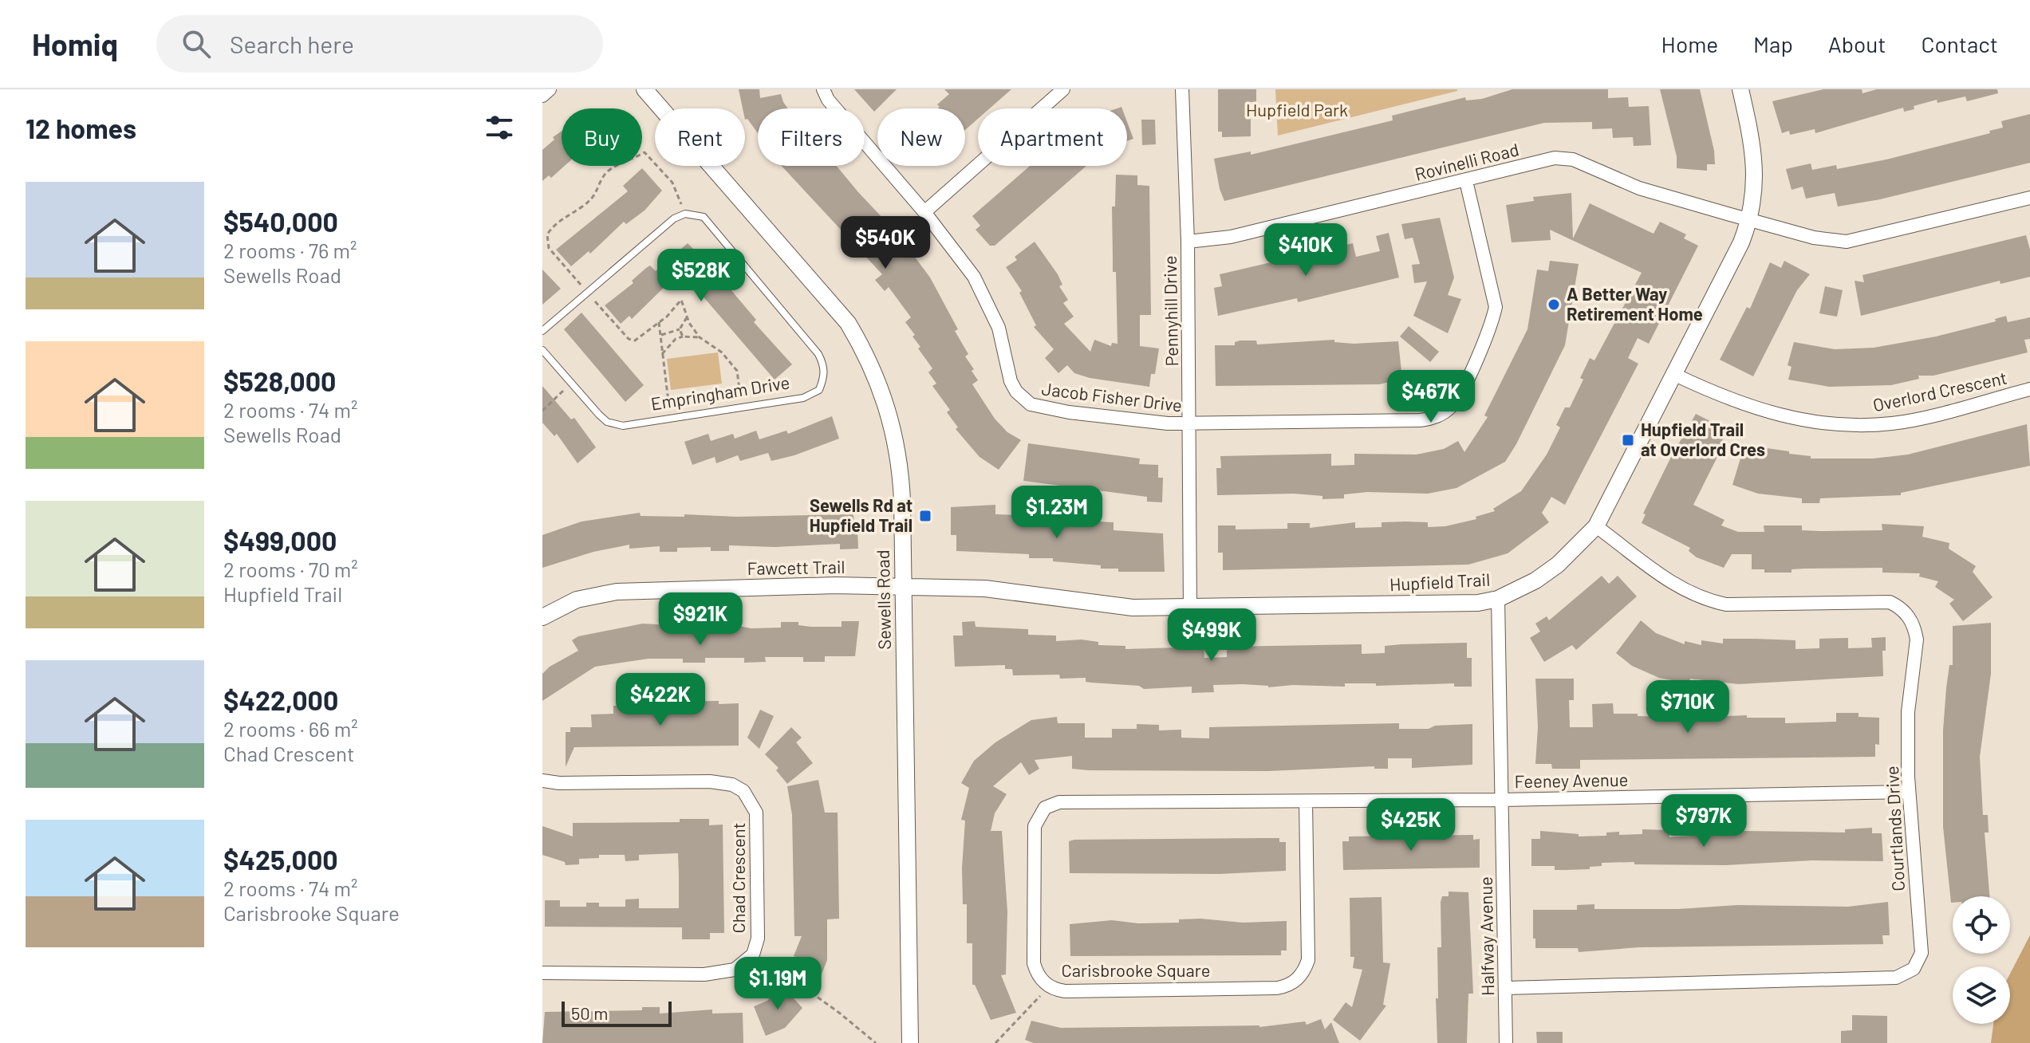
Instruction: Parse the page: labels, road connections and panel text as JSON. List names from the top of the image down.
{
  "streets": {
    "street": [
      "Rovinelli Road",
      "Pennyhill Drive",
      "Overlord Crescent",
      "Jacob Fisher Drive",
      "Fawcett Trail",
      "Hupfield Trail",
      "Sewells Road",
      "Feeney Avenue",
      "Courtlands Drive",
      "Chad Crescent",
      "Halfway Avenue",
      "Carisbrooke Square"
    ],
    "lane": ["Empringham Drive"]
  },
  "crossings": [
    ["Rovinelli Road", "Pennyhill Drive"],
    ["Rovinelli Road", "Jacob Fisher Drive"],
    ["Rovinelli Road", "Hupfield Trail"],
    ["Pennyhill Drive", "Jacob Fisher Drive"],
    ["Pennyhill Drive", "Hupfield Trail"],
    ["Overlord Crescent", "Hupfield Trail"],
    ["Fawcett Trail", "Hupfield Trail"],
    ["Fawcett Trail", "Sewells Road"],
    ["Hupfield Trail", "Sewells Road"],
    ["Hupfield Trail", "Courtlands Drive"],
    ["Hupfield Trail", "Halfway Avenue"],
    ["Feeney Avenue", "Courtlands Drive"],
    ["Feeney Avenue", "Halfway Avenue"],
    ["Feeney Avenue", "Carisbrooke Square"],
    ["Courtlands Drive", "Halfway Avenue"],
    ["Halfway Avenue", "Carisbrooke Square"]
  ],
  "parks": ["Hupfield Park"],
  "places": {
    "other": ["A Better Way Retirement Home"],
    "transit": ["Hupfield Trail at Overlord Cres", "Sewells Rd at Hupfield Trail"]
  },
  "scale_bar": "50 m",
  "page": {
    "header": "Homiq",
    "search": "Search here",
    "nav": [
      "Home",
      "Map",
      "About",
      "Contact"
    ],
    "heading": "12 homes",
    "chip": [
      "Buy",
      "Rent",
      "Filters",
      "New",
      "Apartment"
    ],
    "list": [
      {
        "name": "$540,000",
        "note": "2 rooms · 76 m² · Sewells Road"
      },
      {
        "name": "$528,000",
        "note": "2 rooms · 74 m² · Sewells Road"
      },
      {
        "name": "$499,000",
        "note": "2 rooms · 70 m² · Hupfield Trail"
      },
      {
        "name": "$422,000",
        "note": "2 rooms · 66 m² · Chad Crescent"
      },
      {
        "name": "$425,000",
        "note": "2 rooms · 74 m² · Carisbrooke Square"
      }
    ],
    "price": [
      "$540K",
      "$410K",
      "$528K",
      "$467K",
      "$1.23M",
      "$921K",
      "$499K",
      "$422K",
      "$710K",
      "$797K",
      "$425K",
      "$1.19M"
    ],
    "scale": "50 m"
  }
}
